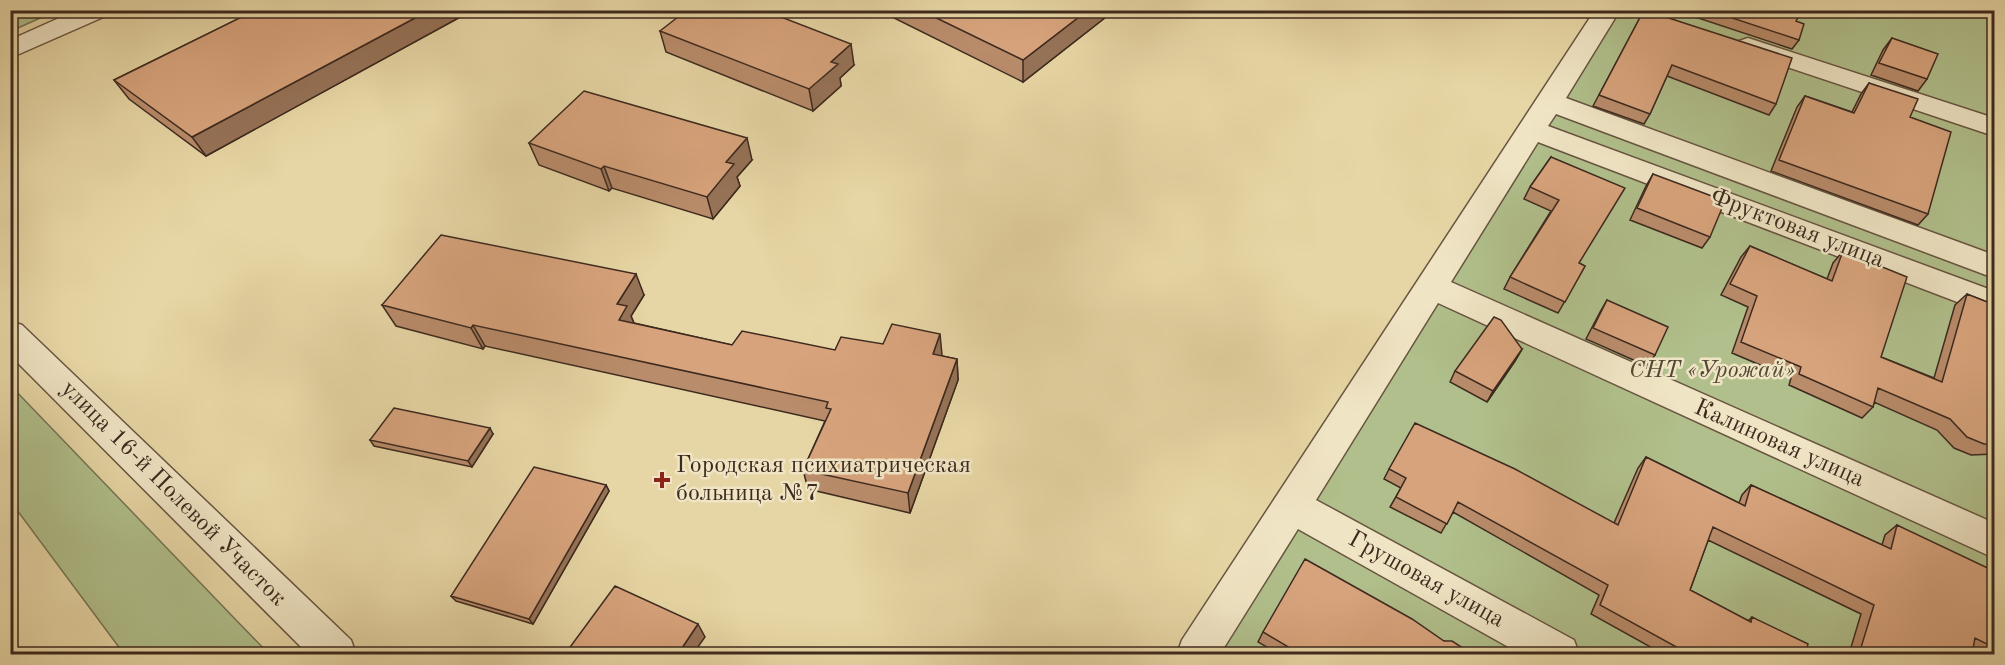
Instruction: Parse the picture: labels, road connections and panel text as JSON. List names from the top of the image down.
{
  "streets": {
    "street": [
      "Фруктовая улица",
      "Калиновая улица",
      "улица 16-й Полевой Участок",
      "Грушовая улица"
    ]
  },
  "parks": ["СНТ «Урожай»"],
  "places": {
    "health": ["Городская психиатрическая больница №7"]
  }
}
